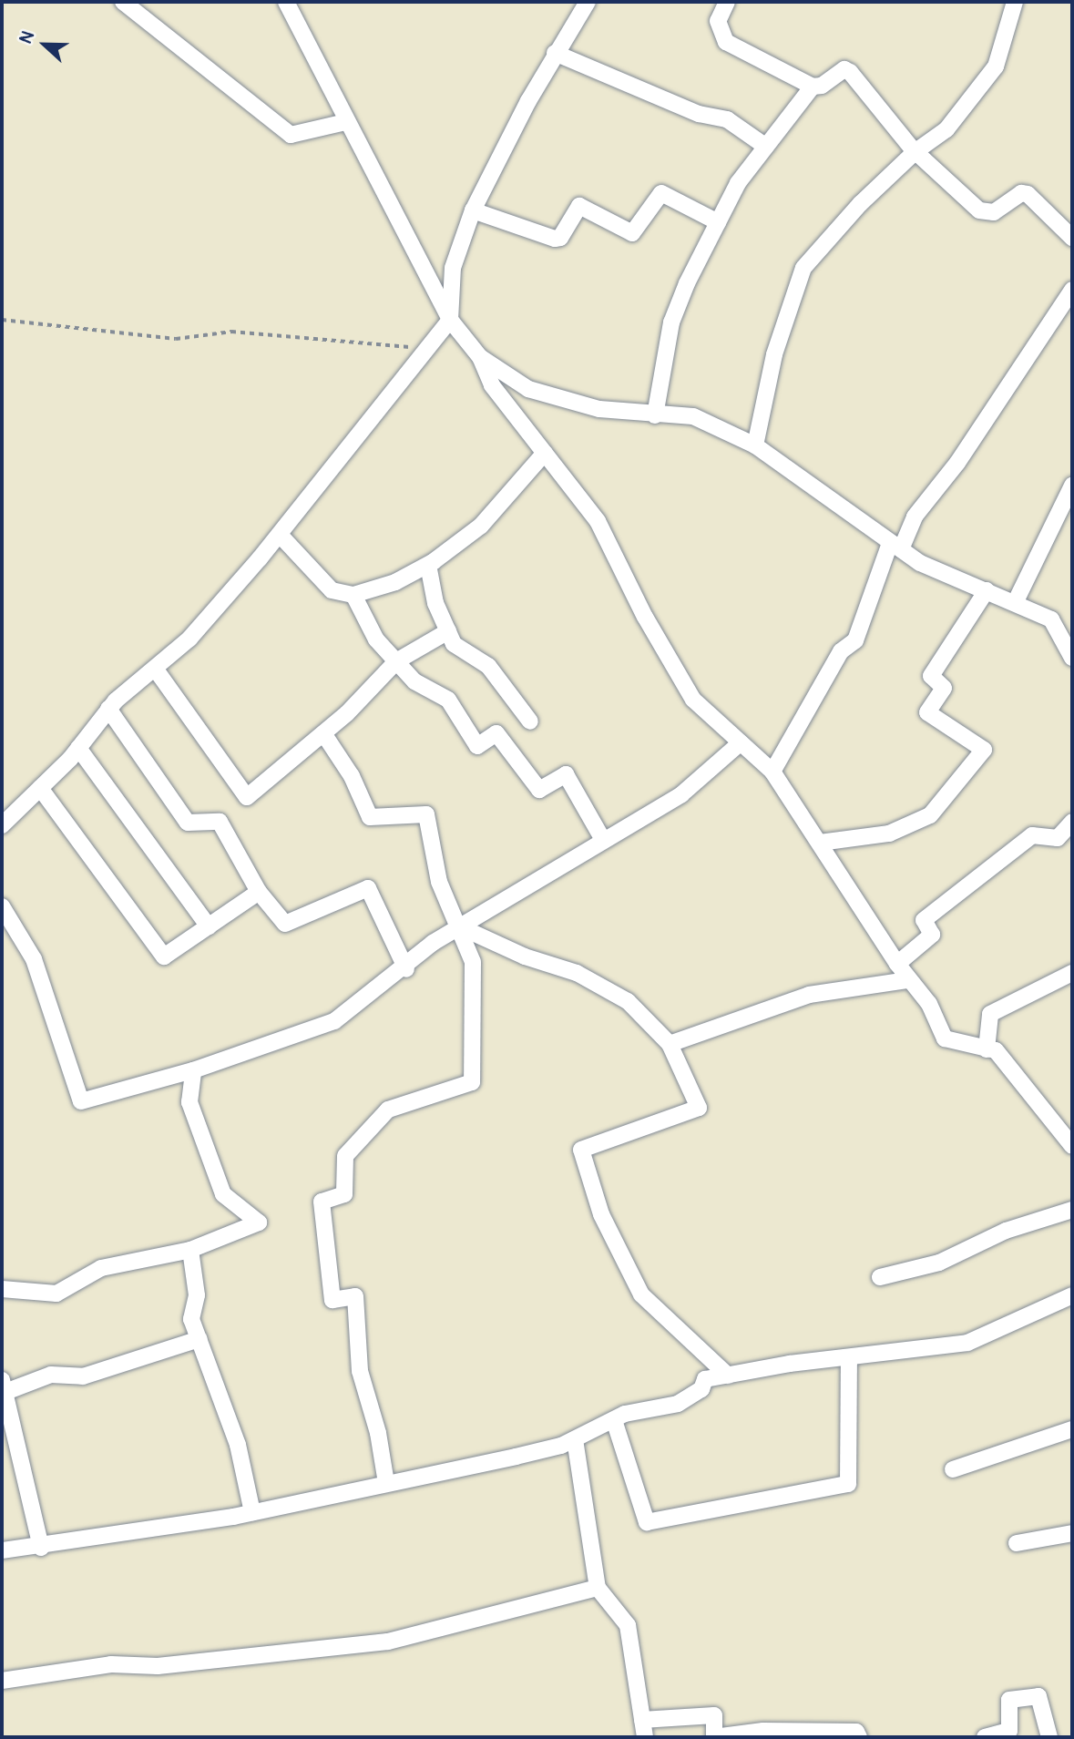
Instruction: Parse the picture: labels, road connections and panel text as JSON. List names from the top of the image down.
{
  "north": "left"
}
